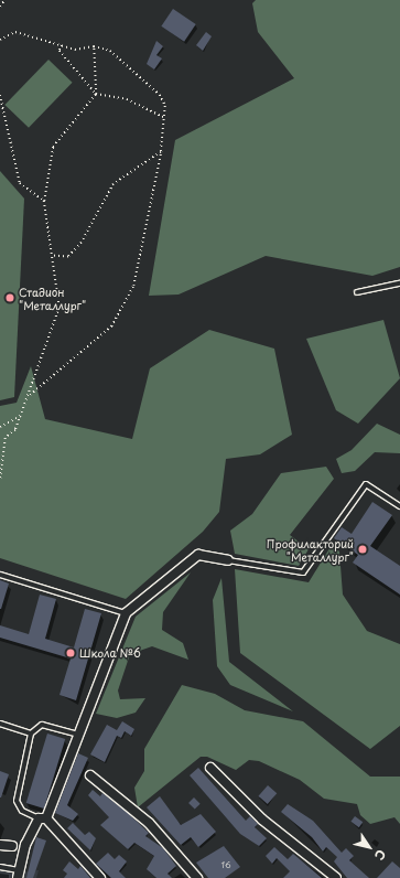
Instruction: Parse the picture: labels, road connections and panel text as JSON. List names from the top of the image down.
{
  "places": ["Стадион \"Металлург\"", "Профилакторий \"Металлург\"", "Школа №6"],
  "house_numbers": ["16"],
  "north": "bottom right"
}
